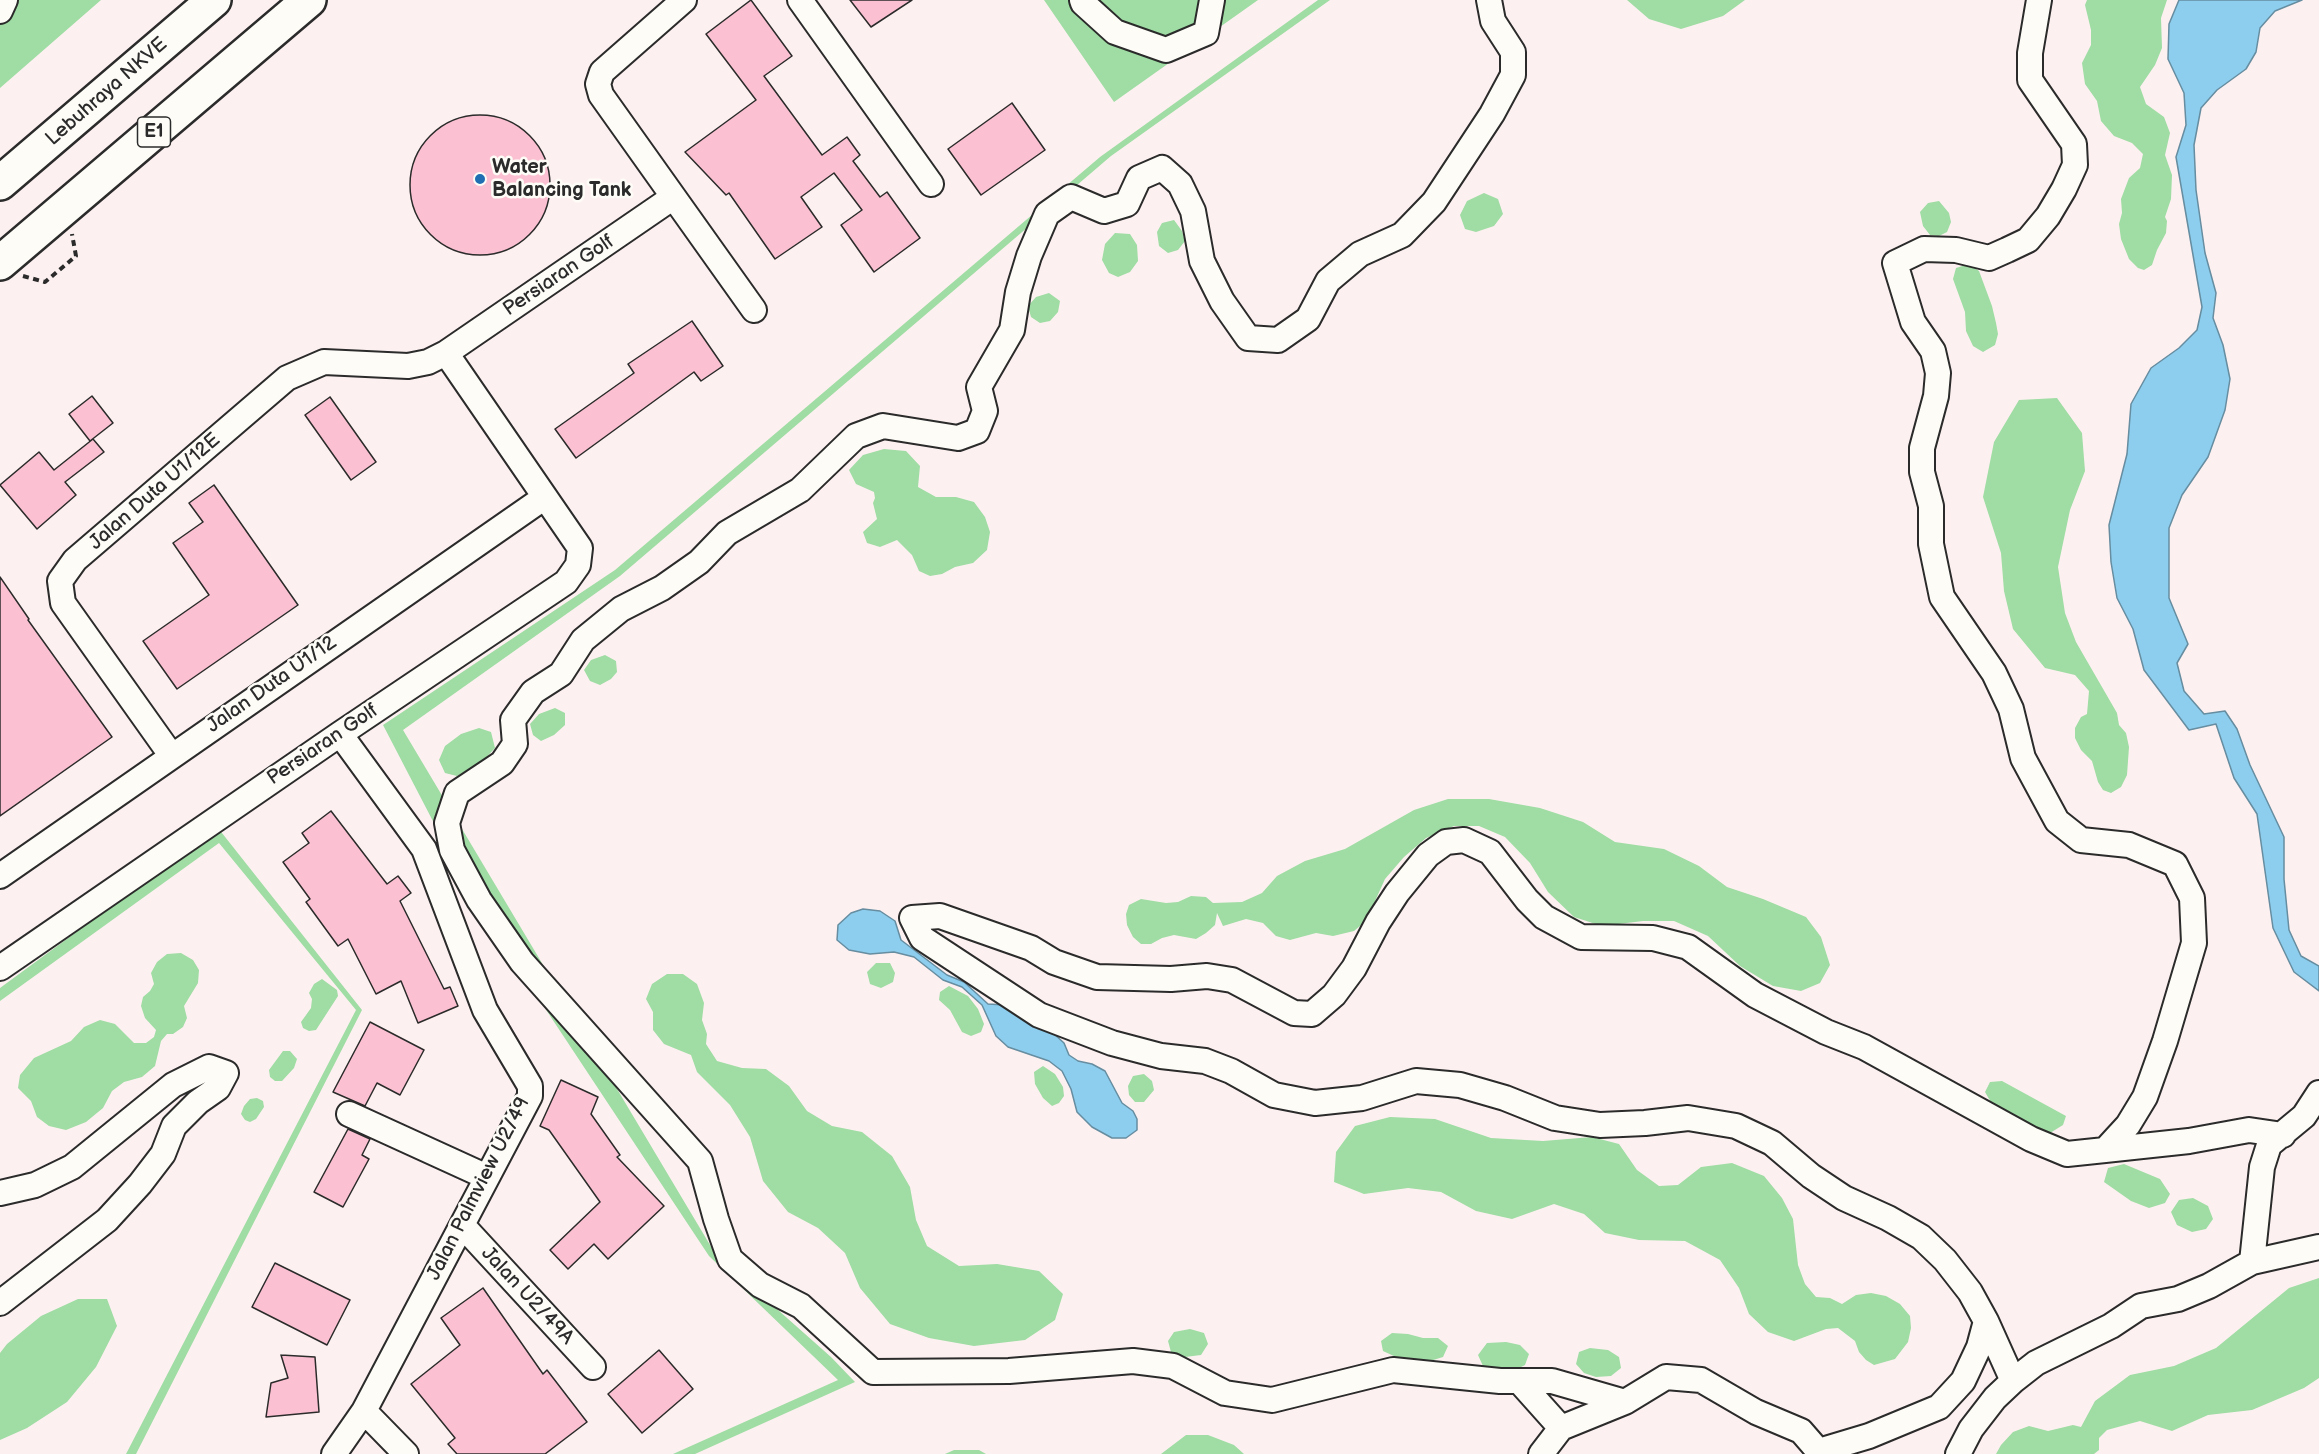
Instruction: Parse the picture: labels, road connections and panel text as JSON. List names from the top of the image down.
{
  "streets": {
    "highway": ["Lebuhraya NKVE", "E1"],
    "street": [
      "Persiaran Golf",
      "Jalan Duta U1/12E",
      "Jalan Duta U1/12",
      "Jalan Palmview U2/49",
      "Jalan U2/49A"
    ]
  },
  "crossings": [
    ["Persiaran Golf", "Jalan Duta U1/12E"],
    ["Persiaran Golf", "Jalan Duta U1/12"],
    ["Persiaran Golf", "Jalan Palmview U2/49"],
    ["Jalan Duta U1/12E", "Jalan Duta U1/12"],
    ["Jalan Palmview U2/49", "Jalan U2/49A"]
  ],
  "places": ["Water Balancing Tank"]
}
